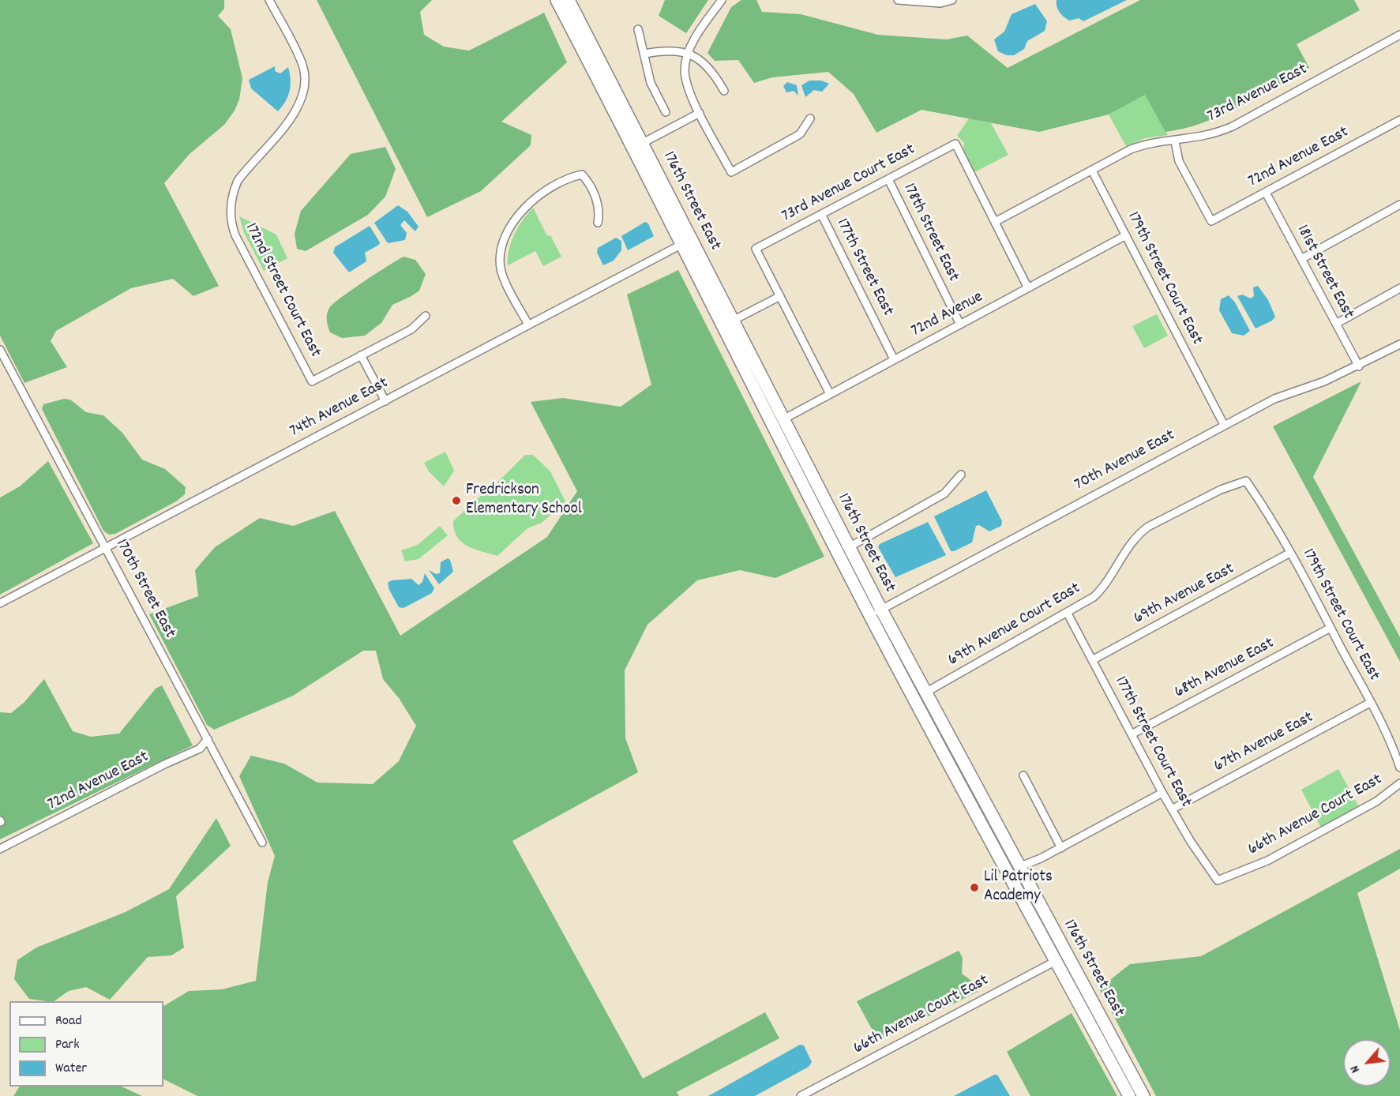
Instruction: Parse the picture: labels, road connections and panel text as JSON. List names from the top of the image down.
{
  "streets": {
    "main road": ["176th Street East"],
    "street": [
      "73rd Avenue East",
      "72nd Avenue East",
      "73rd Avenue Court East",
      "178th Street East",
      "177th Street East",
      "181st Street East",
      "179th Street Court East",
      "172nd Street Court East",
      "72nd Avenue",
      "74th Avenue East",
      "70th Avenue East",
      "170th Street East",
      "69th Avenue East",
      "69th Avenue Court East",
      "68th Avenue East",
      "177th Street Court East",
      "67th Avenue East",
      "66th Avenue Court East"
    ]
  },
  "crossings": [
    ["73rd Avenue East", "72nd Avenue East"],
    ["73rd Avenue East", "73rd Avenue Court East"],
    ["73rd Avenue East", "179th Street Court East"],
    ["72nd Avenue East", "181st Street East"],
    ["72nd Avenue East", "170th Street East"],
    ["73rd Avenue Court East", "178th Street East"],
    ["73rd Avenue Court East", "177th Street East"],
    ["176th Street East", "72nd Avenue"],
    ["176th Street East", "74th Avenue East"],
    ["176th Street East", "70th Avenue East"],
    ["176th Street East", "69th Avenue Court East"],
    ["176th Street East", "66th Avenue Court East"],
    ["178th Street East", "72nd Avenue"],
    ["177th Street East", "72nd Avenue"],
    ["181st Street East", "70th Avenue East"],
    ["179th Street Court East", "72nd Avenue"],
    ["179th Street Court East", "70th Avenue East"],
    ["179th Street Court East", "69th Avenue East"],
    ["179th Street Court East", "69th Avenue Court East"],
    ["179th Street Court East", "68th Avenue East"],
    ["179th Street Court East", "67th Avenue East"],
    ["74th Avenue East", "170th Street East"],
    ["69th Avenue East", "177th Street Court East"],
    ["69th Avenue Court East", "177th Street Court East"],
    ["68th Avenue East", "177th Street Court East"],
    ["177th Street Court East", "67th Avenue East"],
    ["177th Street Court East", "66th Avenue Court East"]
  ],
  "places": ["Fredrickson Elementary School", "Lil Patriots Academy"],
  "legend": ["Road", "Park", "Water"],
  "north": "bottom left"
}
